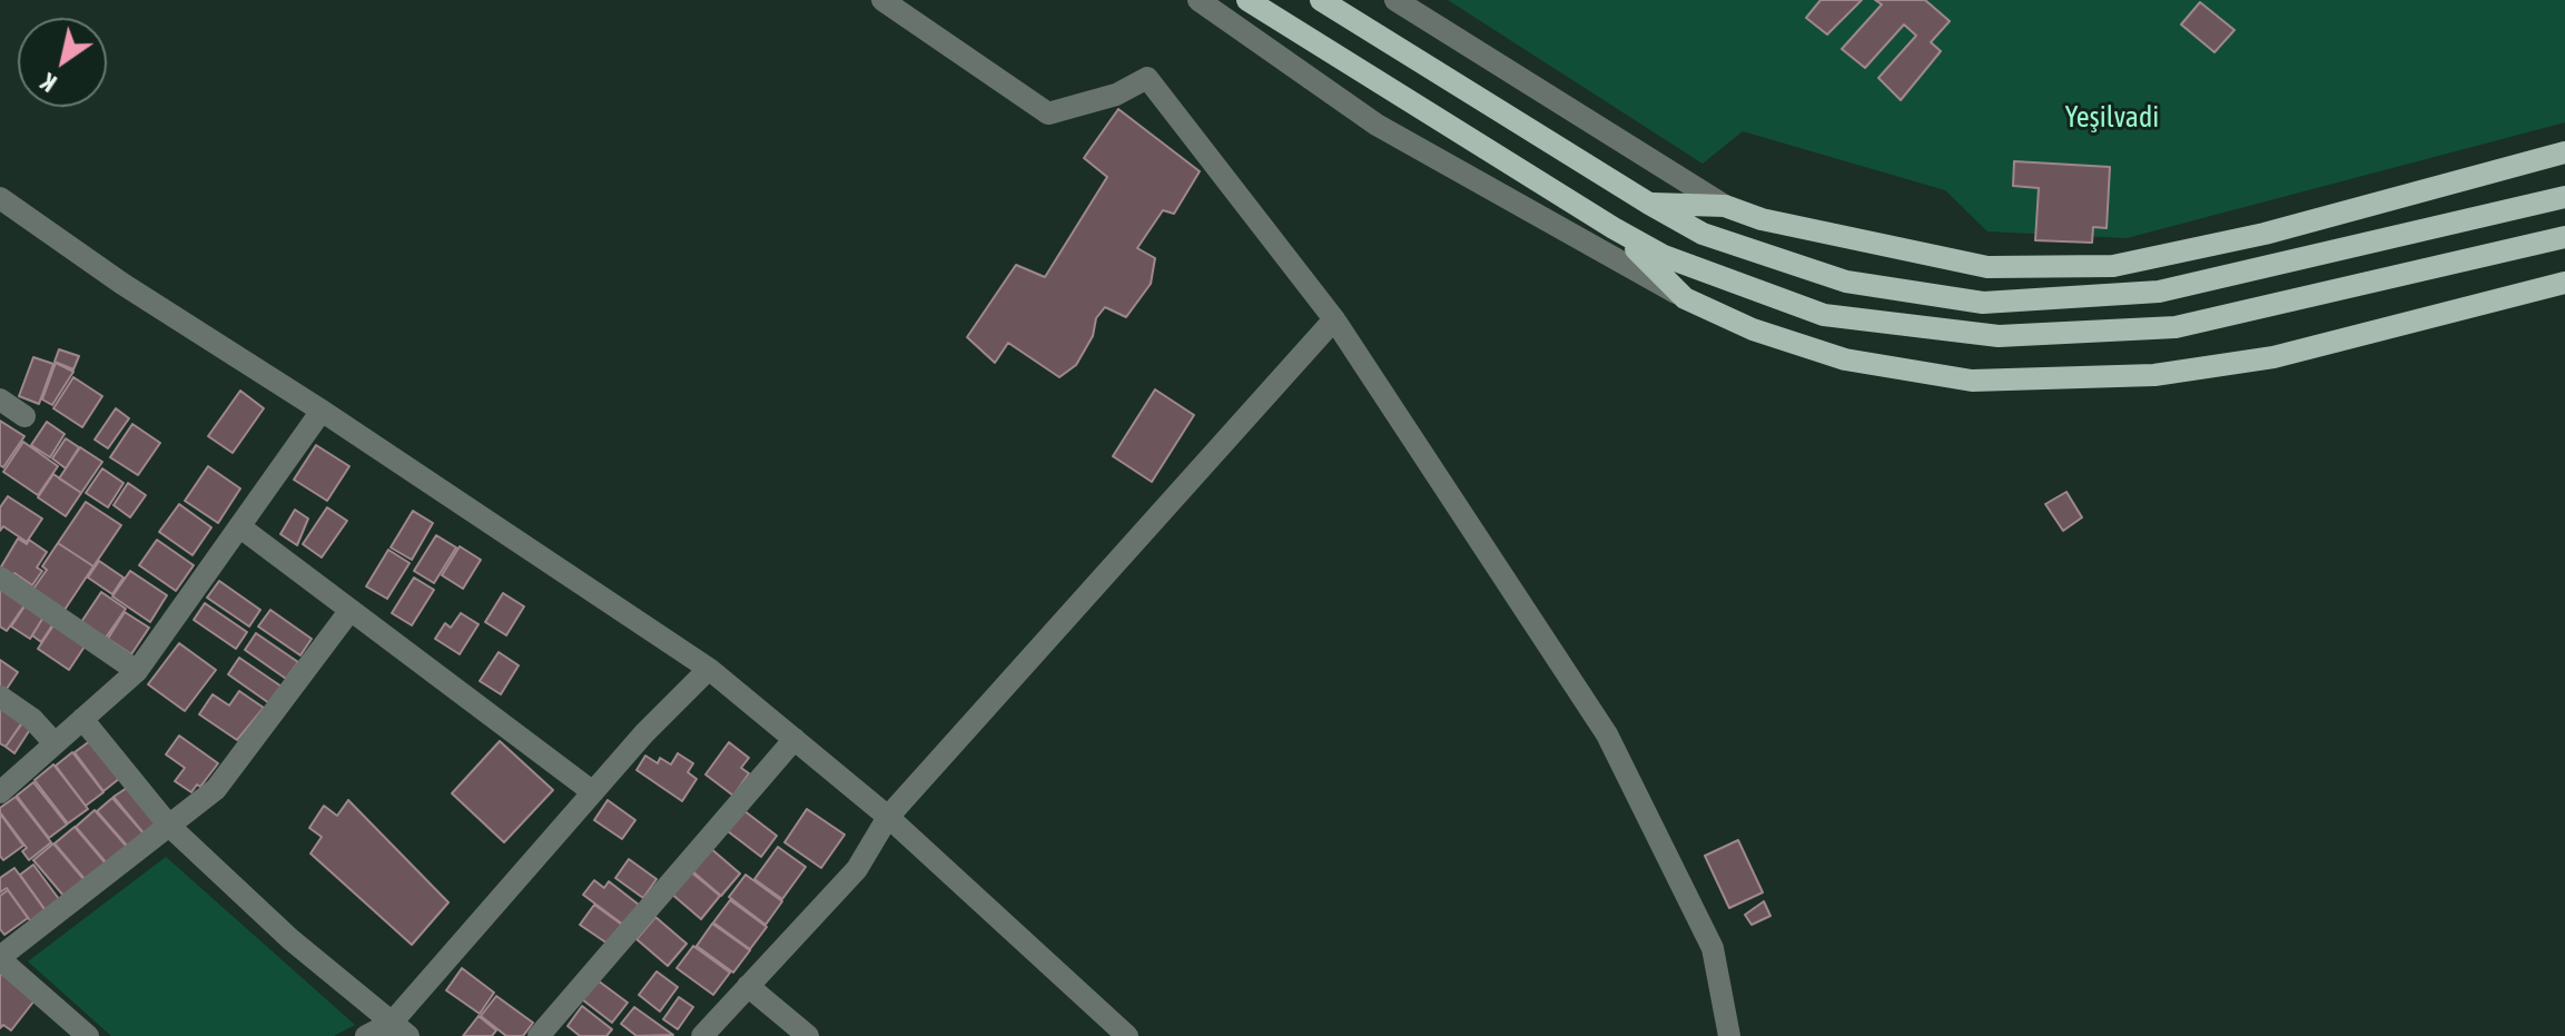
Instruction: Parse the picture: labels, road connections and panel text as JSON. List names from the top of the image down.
{
  "parks": ["Yeşilvadi"],
  "north": "bottom left"
}
